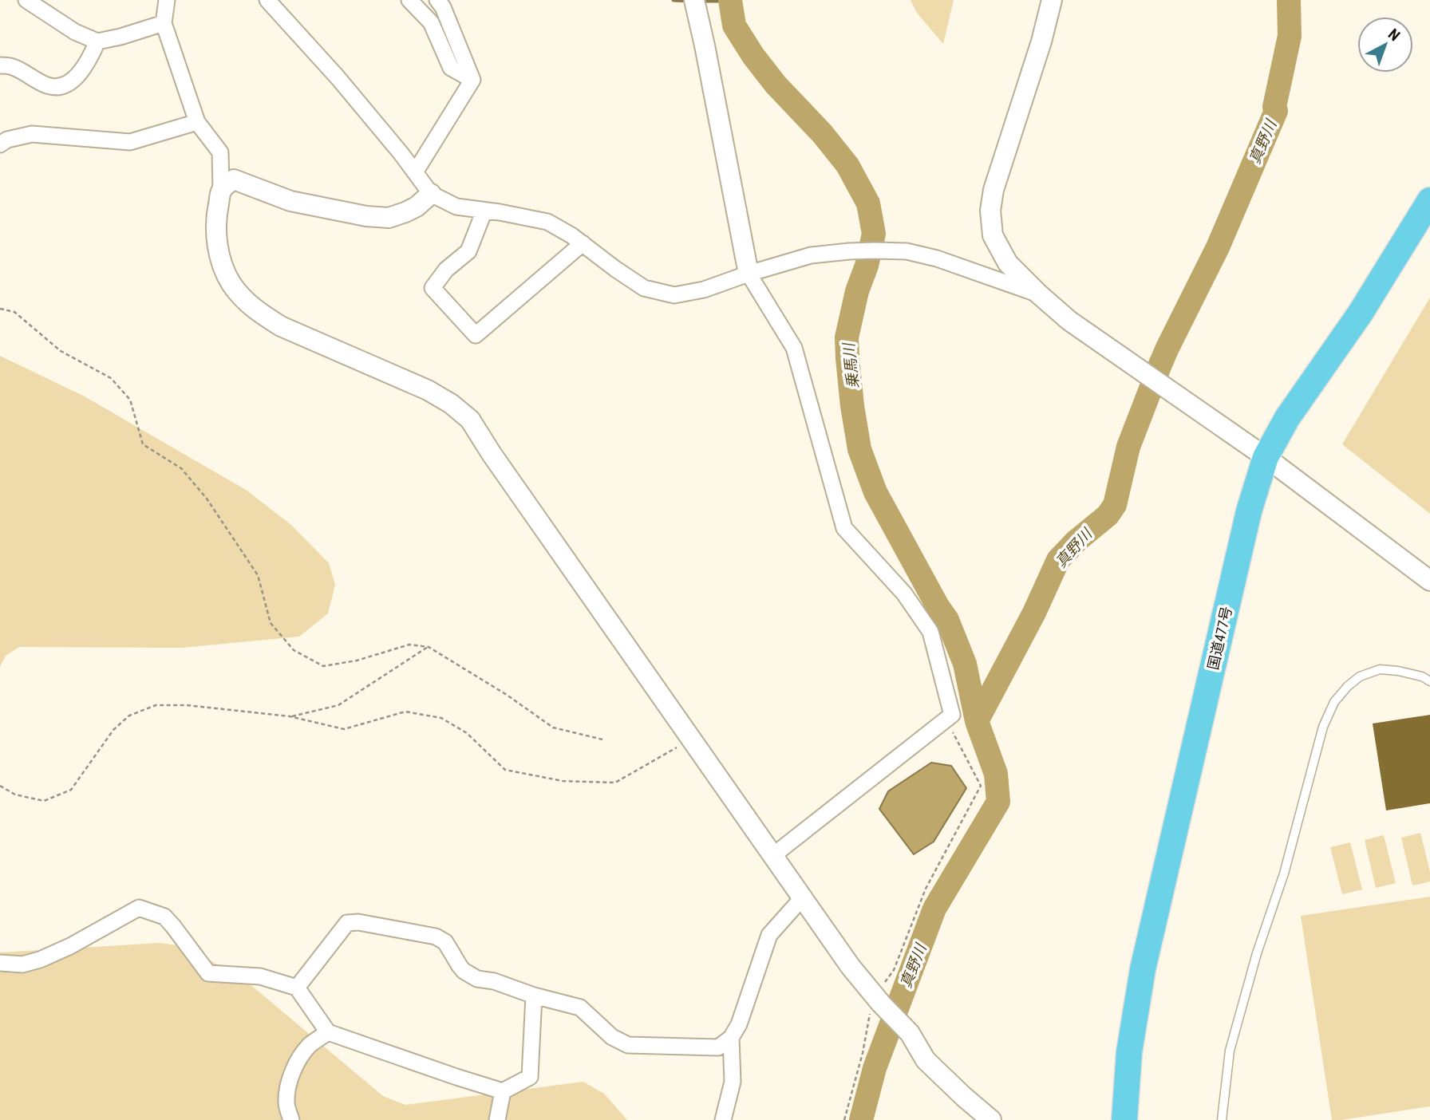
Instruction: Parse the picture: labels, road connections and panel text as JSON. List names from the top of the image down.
{
  "streets": {
    "highway": ["国道477号"]
  },
  "water": ["真野川", "乗馬川"],
  "north": "top right"
}
